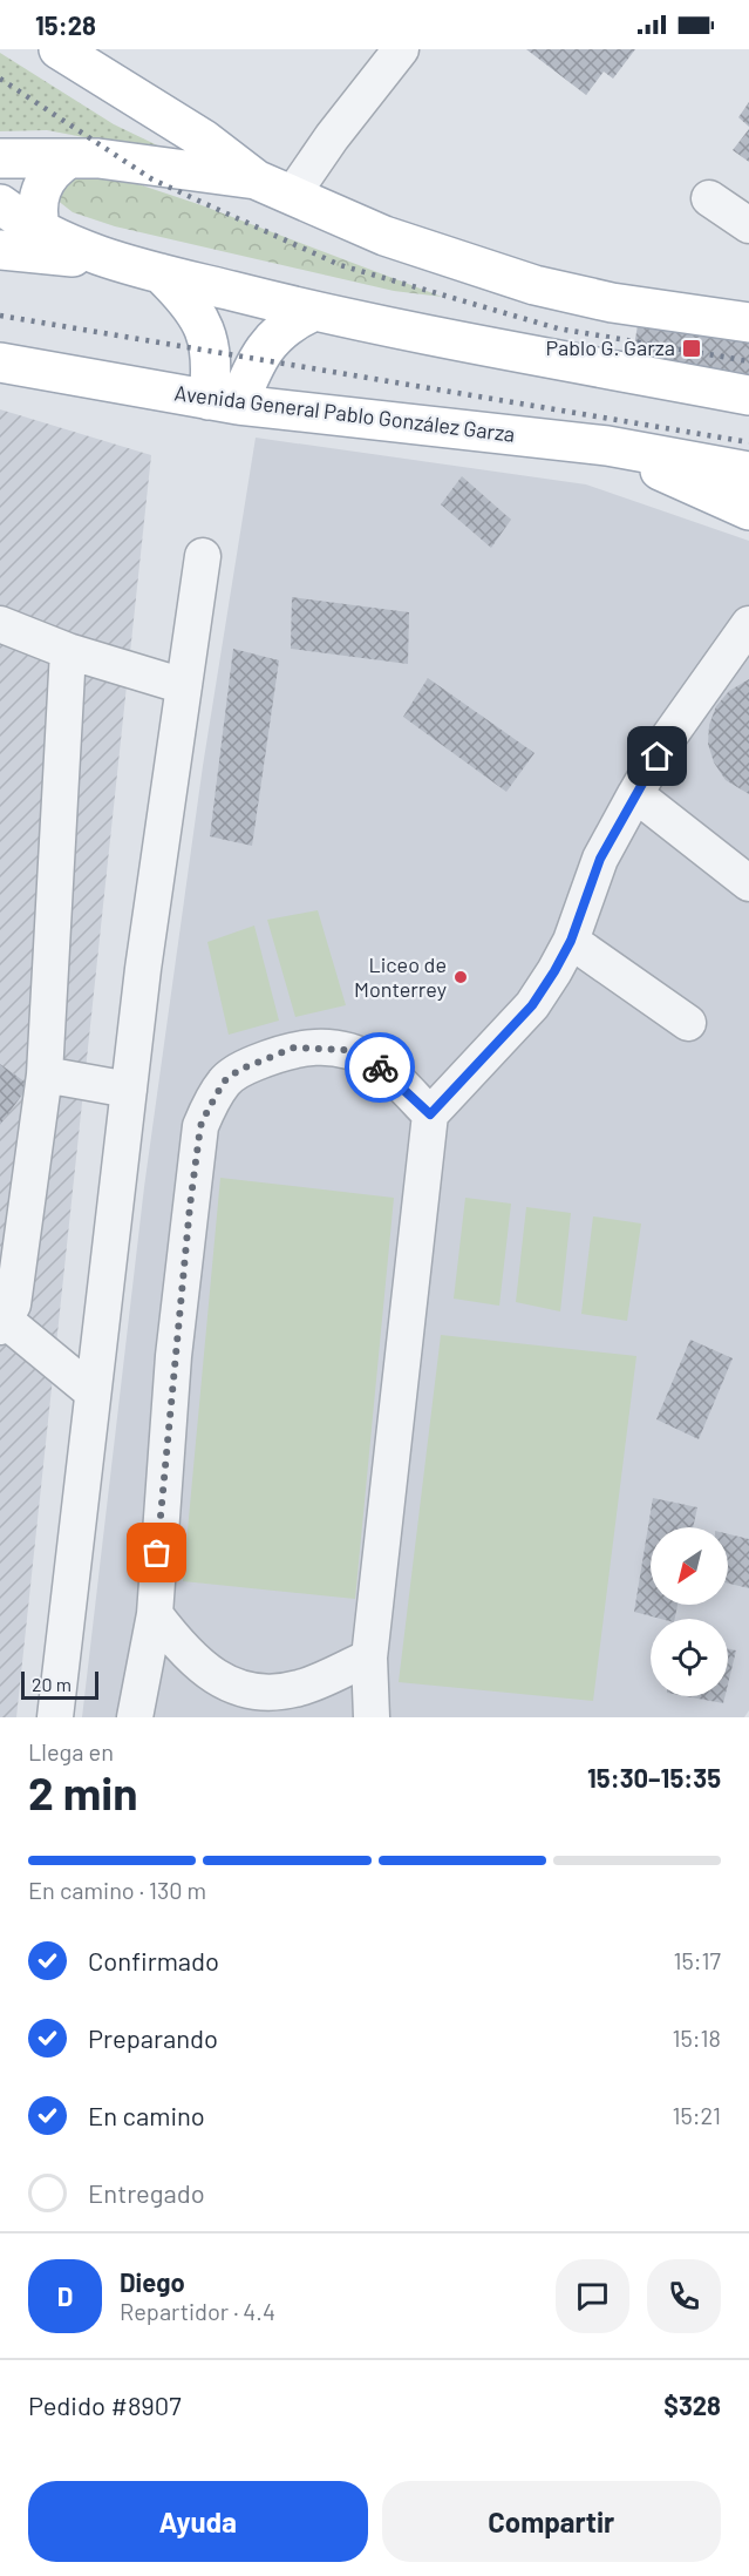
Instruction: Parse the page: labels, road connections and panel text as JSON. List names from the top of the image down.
{
  "streets": {
    "main road": ["Avenida General Pablo González Garza"]
  },
  "places": {
    "transit": ["Pablo G. Garza"],
    "other": ["Liceo de Monterrey"]
  },
  "scale_bar": "20 m",
  "north": "bottom left",
  "page": {
    "status": "15:28",
    "scale": "20 m",
    "heading": ["2 min", "Llega en", "15:30–15:35"],
    "panel": [
      "Diego",
      "Repartidor · 4.4",
      "Pedido #8907",
      "$328"
    ],
    "bar": "En camino · 130 m",
    "list": [
      ["Confirmado", "15:17"],
      ["Preparando", "15:18"],
      ["En camino", "15:21"],
      "Entregado"
    ],
    "round": "D",
    "buttons": ["Ayuda", "Compartir"]
  }
}
